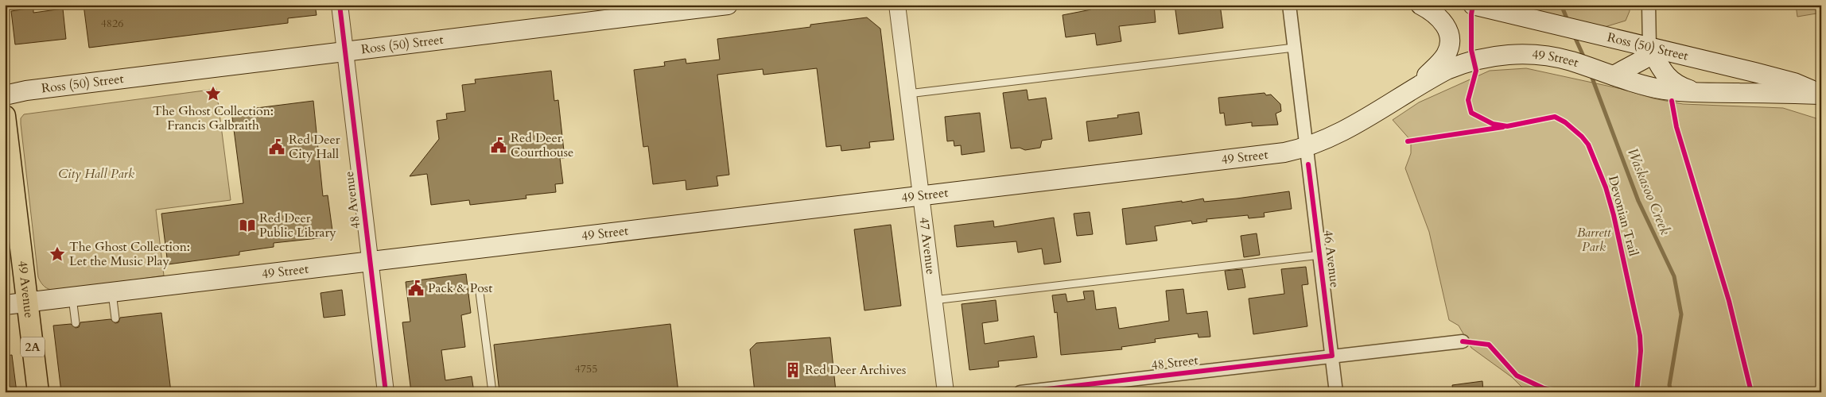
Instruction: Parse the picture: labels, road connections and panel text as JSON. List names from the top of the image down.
{
  "streets": {
    "main road": [
      "Ross (50) Street",
      "49 Street",
      "49 Avenue",
      "2A"
    ],
    "street": [
      "48 Avenue",
      "47 Avenue",
      "46 Avenue",
      "48 Street"
    ],
    "cycle path": ["Devonian Trail"]
  },
  "crossings": [
    ["Ross (50) Street", "49 Street"],
    ["Ross (50) Street", "48 Avenue"],
    ["49 Street", "48 Avenue"],
    ["49 Street", "47 Avenue"],
    ["49 Street", "46 Avenue"],
    ["49 Street", "49 Avenue"],
    ["46 Avenue", "48 Street"]
  ],
  "water": ["Waskasoo Creek"],
  "parks": ["City Hall Park", "Barrett Park"],
  "places": {
    "place": ["The Ghost Collection: Francis Galbraith", "The Ghost Collection: Let the Music Play"],
    "public building": ["Red Deer Courthouse", "Red Deer City Hall", "Pack & Post"],
    "library": ["Red Deer Public Library"],
    "building": ["Red Deer Archives"]
  },
  "house_numbers": ["4826", "4755"]
}
